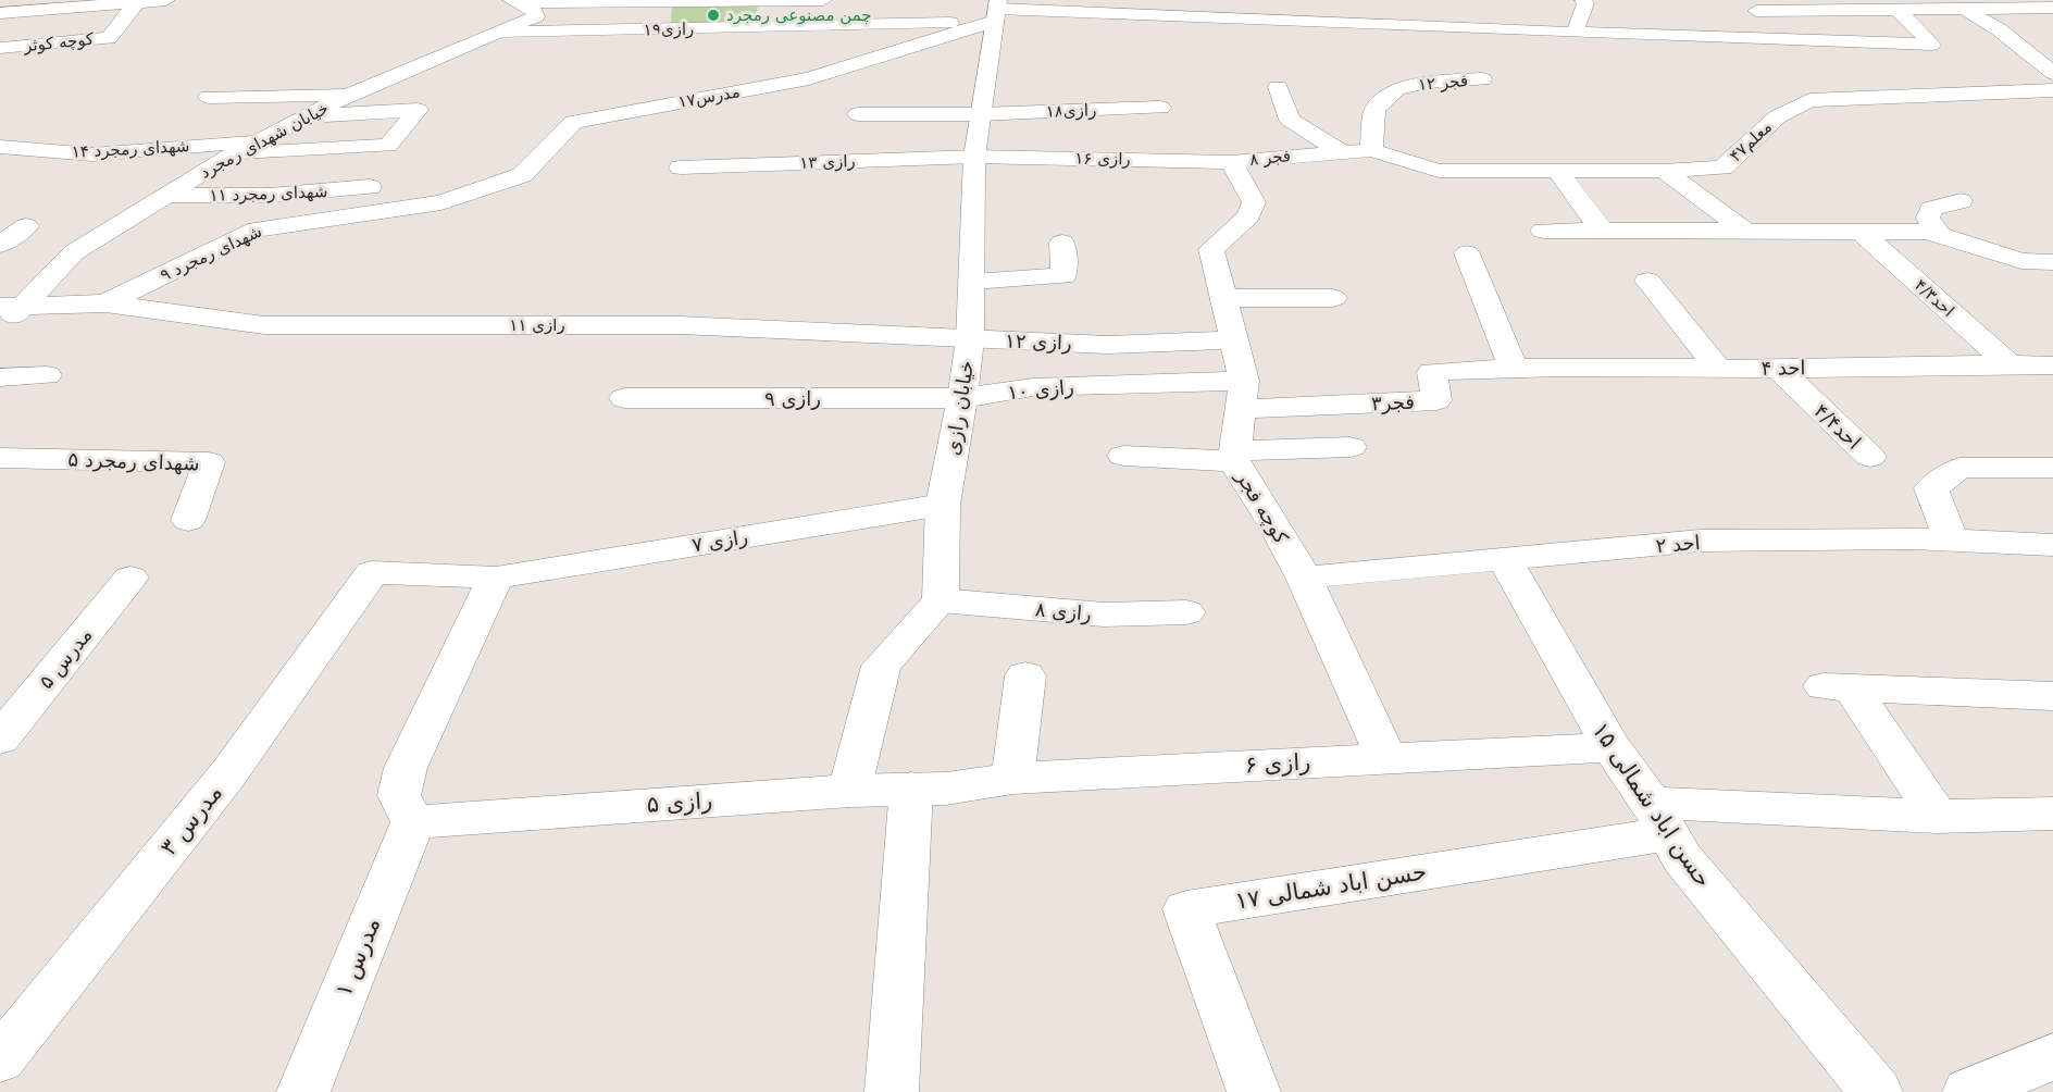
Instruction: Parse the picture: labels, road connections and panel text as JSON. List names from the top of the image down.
{
  "streets": {
    "street": [
      "رازی۱۹",
      "کوچه کوثر",
      "فجر ۱۲",
      "مدرس۱۷",
      "رازی۱۸",
      "خیابان شهدای رمجرد",
      "معلم۴۷",
      "شهدای رمجرد ۱۴",
      "فجر ۸",
      "رازی ۱۶",
      "رازی ۱۳",
      "شهدای رمجرد ۱۱",
      "شهدای رمجرد ۹",
      "احد۴/۳",
      "رازی ۱۱",
      "رازی ۱۲",
      "احد ۴",
      "رازی ۱۰",
      "رازی ۹",
      "فجر۳",
      "خیابان رازی",
      "احد۴/۴",
      "شهدای رمجرد ۵",
      "کوچه فجر",
      "رازی ۷",
      "احد ۲",
      "رازی ۸",
      "مدرس ۵",
      "رازی ۶",
      "رازی ۵",
      "حسن اباد شمالی ۱۵",
      "مدرس ۳",
      "حسن اباد شمالی ۱۷",
      "مدرس ۱"
    ]
  },
  "crossings": [
    ["رازی۱۹", "مدرس۱۷"],
    ["رازی۱۹", "خیابان شهدای رمجرد"],
    ["رازی۱۹", "خیابان رازی"],
    ["فجر ۱۲", "معلم۴۷"],
    ["فجر ۱۲", "فجر ۸"],
    ["مدرس۱۷", "شهدای رمجرد ۹"],
    ["مدرس۱۷", "خیابان رازی"],
    ["رازی۱۸", "خیابان رازی"],
    ["خیابان شهدای رمجرد", "شهدای رمجرد ۱۴"],
    ["خیابان شهدای رمجرد", "شهدای رمجرد ۱۱"],
    ["خیابان شهدای رمجرد", "شهدای رمجرد ۹"],
    ["معلم۴۷", "فجر ۸"],
    ["فجر ۸", "رازی ۱۶"],
    ["فجر ۸", "کوچه فجر"],
    ["رازی ۱۶", "رازی ۱۳"],
    ["رازی ۱۶", "خیابان رازی"],
    ["رازی ۱۳", "خیابان رازی"],
    ["شهدای رمجرد ۹", "رازی ۱۱"],
    ["احد۴/۳", "احد ۴"],
    ["رازی ۱۱", "رازی ۱۲"],
    ["رازی ۱۱", "خیابان رازی"],
    ["رازی ۱۲", "خیابان رازی"],
    ["رازی ۱۲", "کوچه فجر"],
    ["احد ۴", "فجر۳"],
    ["احد ۴", "احد۴/۴"],
    ["رازی ۱۰", "رازی ۹"],
    ["رازی ۱۰", "فجر۳"],
    ["رازی ۱۰", "خیابان رازی"],
    ["رازی ۱۰", "کوچه فجر"],
    ["رازی ۹", "خیابان رازی"],
    ["فجر۳", "کوچه فجر"],
    ["خیابان رازی", "رازی ۷"],
    ["خیابان رازی", "رازی ۸"],
    ["کوچه فجر", "احد ۲"],
    ["کوچه فجر", "رازی ۶"],
    ["رازی ۷", "مدرس ۳"],
    ["احد ۲", "حسن اباد شمالی ۱۵"],
    ["رازی ۶", "رازی ۵"],
    ["رازی ۶", "حسن اباد شمالی ۱۵"],
    ["رازی ۵", "مدرس ۱"],
    ["حسن اباد شمالی ۱۵", "حسن اباد شمالی ۱۷"]
  ],
  "places": ["چمن مصنوعی رمجرد"]
}
